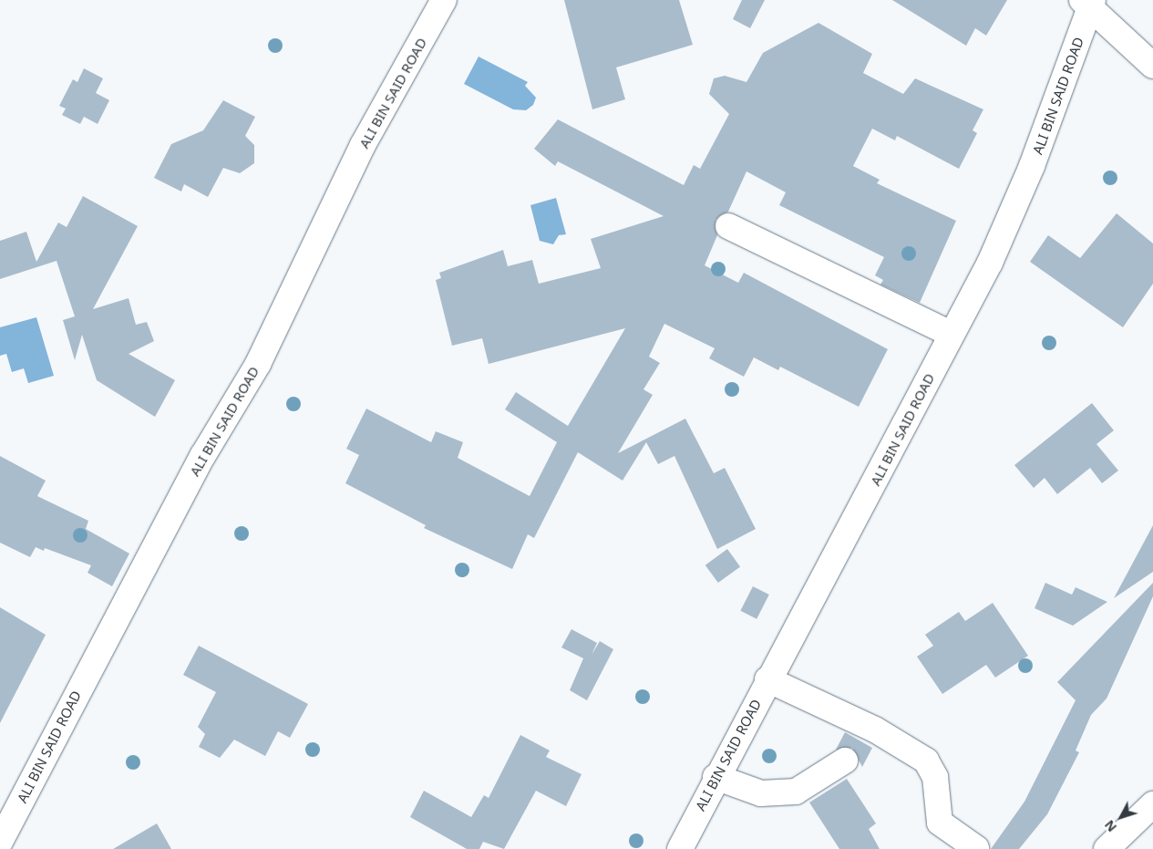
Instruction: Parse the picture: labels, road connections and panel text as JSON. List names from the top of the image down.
{
  "streets": {
    "street": ["ALI BIN SAID ROAD"]
  },
  "north": "bottom left"
}
